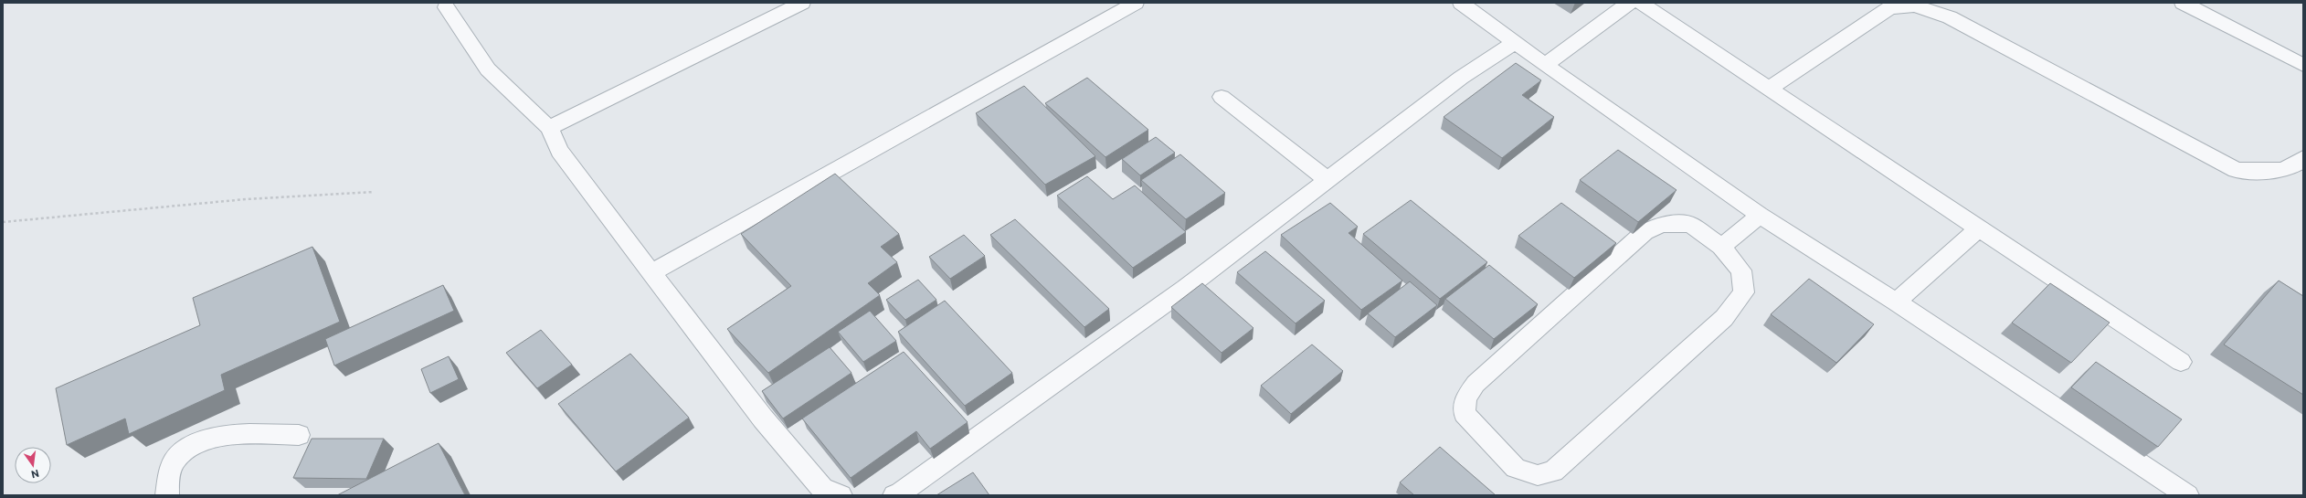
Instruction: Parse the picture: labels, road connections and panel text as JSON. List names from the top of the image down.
{
  "north": "bottom"
}
